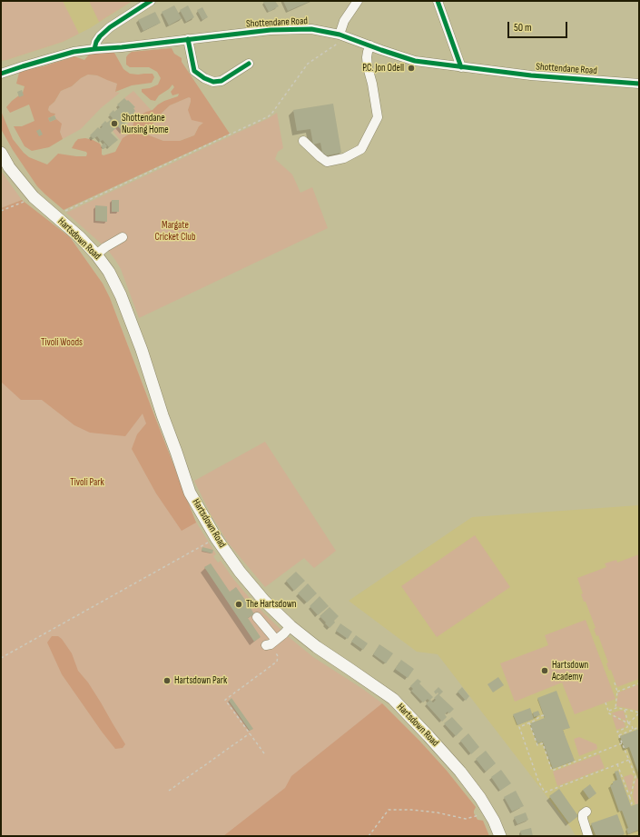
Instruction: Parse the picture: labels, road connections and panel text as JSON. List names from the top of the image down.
{
  "streets": {
    "main road": ["Hartsdown Road"],
    "street": ["Shottendane Road"]
  },
  "parks": ["Margate Cricket Club", "Tivoli Woods", "Tivoli Park"],
  "places": [
    "P.C. Jon Odell",
    "Shottendane Nursing Home",
    "The Hartsdown",
    "Hartsdown Academy",
    "Hartsdown Park"
  ],
  "scale_bar": "50 m"
}
